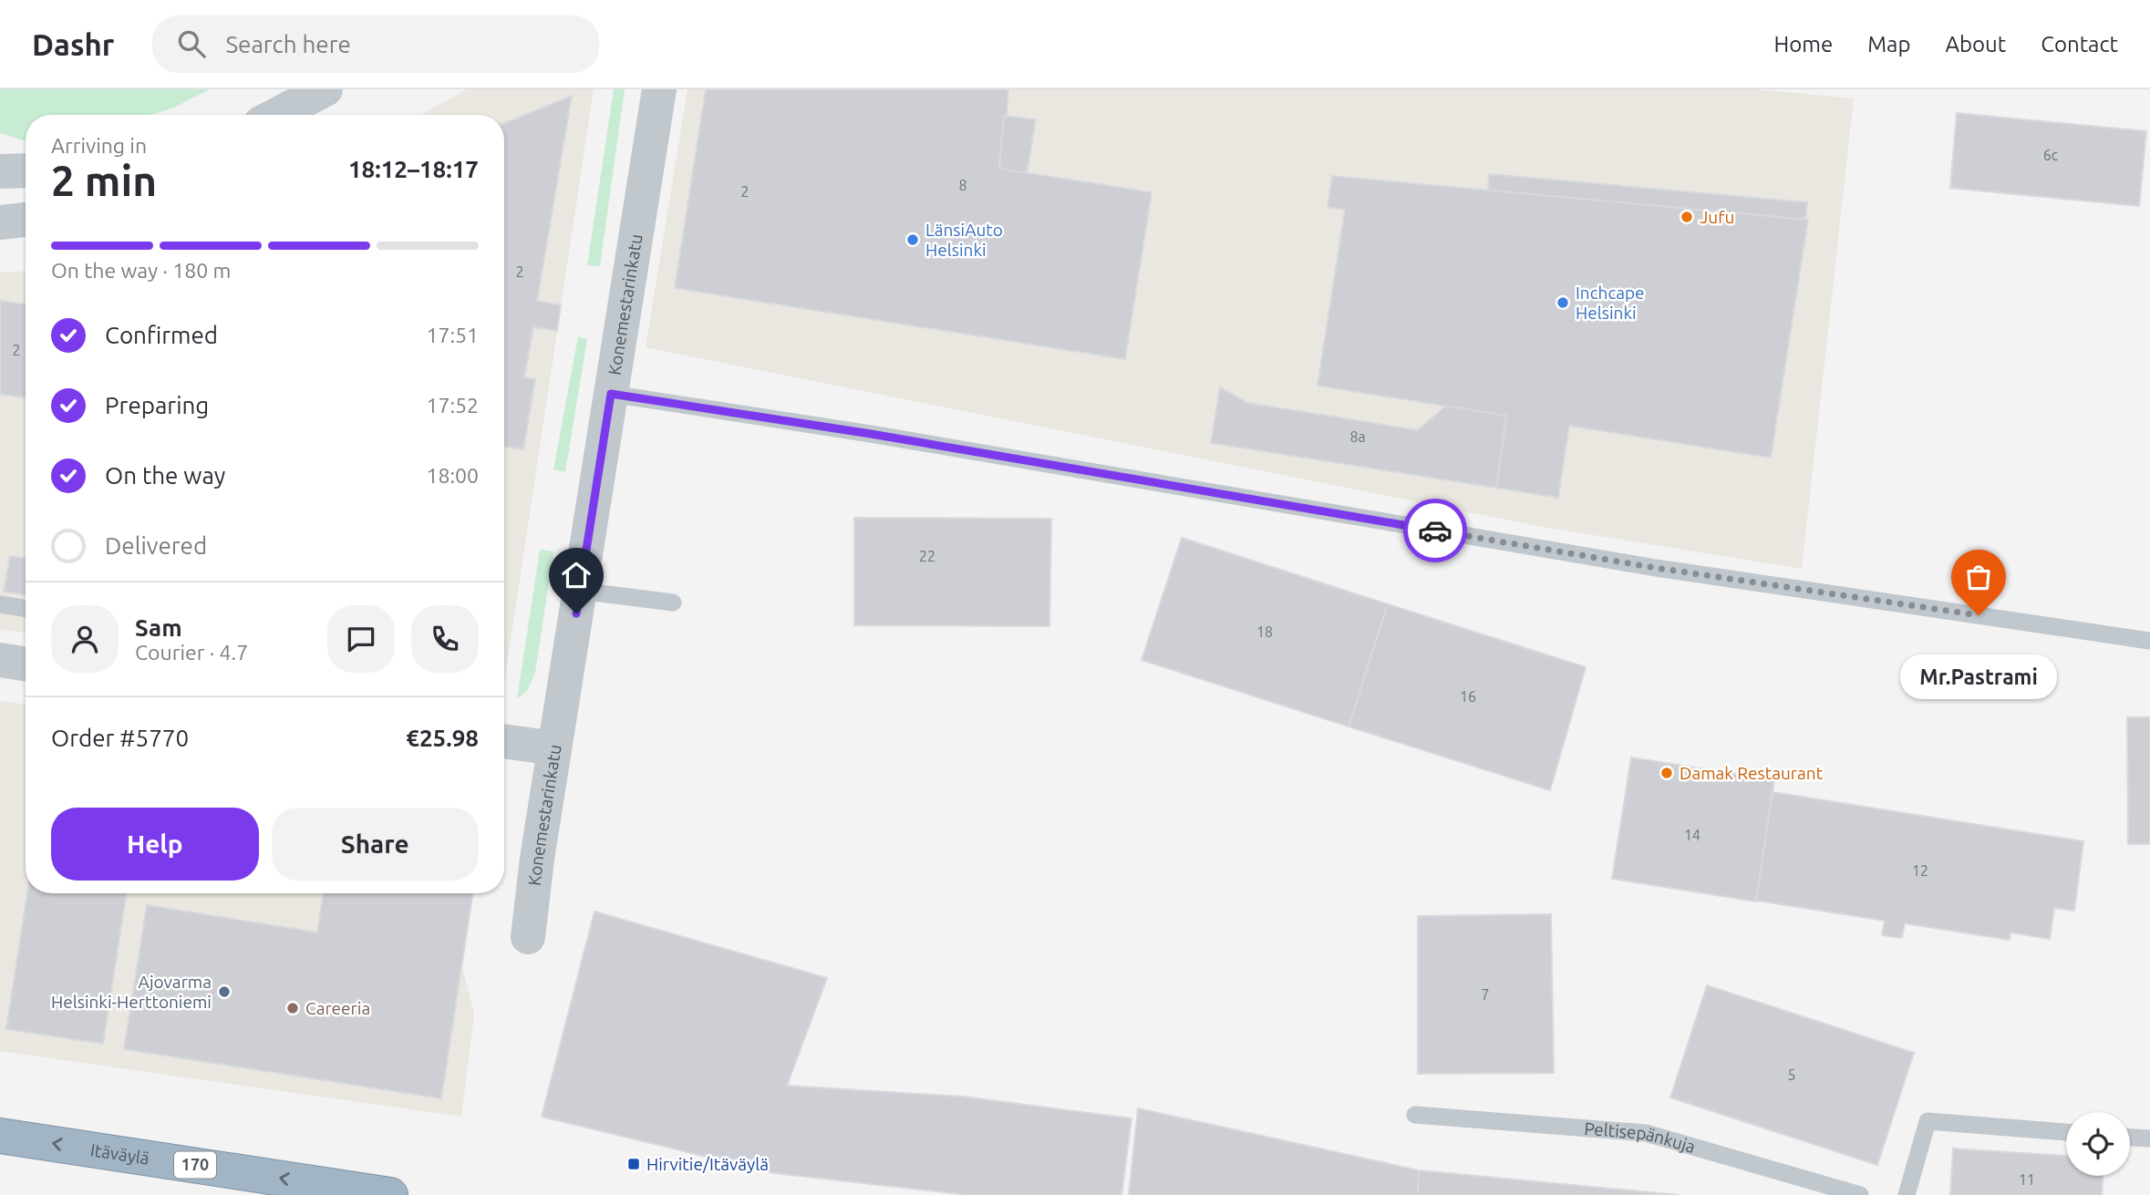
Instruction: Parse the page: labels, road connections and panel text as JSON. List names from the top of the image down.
{
  "streets": {
    "highway": ["Itäväylä", "170"],
    "street": ["Konemestarinkatu"],
    "lane": ["Peltisepänkuja"]
  },
  "one_way": ["Itäväylä"],
  "places": {
    "other": [
      "Jufu",
      "LänsiAuto Helsinki",
      "Inchcape Helsinki",
      "Mr.Pastrami",
      "Damak Restaurant",
      "Ajovarma Helsinki-Herttoniemi",
      "Careeria"
    ],
    "transit": ["Hirvitie/Itäväylä"]
  },
  "house_numbers": [
    "6c",
    "8",
    "2",
    "2",
    "2",
    "8a",
    "22",
    "18",
    "16",
    "14",
    "12",
    "7",
    "5",
    "11"
  ],
  "page": {
    "header": "Dashr",
    "search": "Search here",
    "nav": [
      "Home",
      "Map",
      "About",
      "Contact"
    ],
    "heading": ["2 min", "Arriving in", "18:12–18:17"],
    "panel": [
      "Sam",
      "Courier · 4.7",
      "Order #5770",
      "€25.98"
    ],
    "bar": "On the way · 180 m",
    "list": [
      ["Confirmed", "17:51"],
      ["Preparing", "17:52"],
      ["On the way", "18:00"],
      "Delivered"
    ],
    "bubble": "Mr.Pastrami",
    "buttons": ["Help", "Share"]
  }
}
